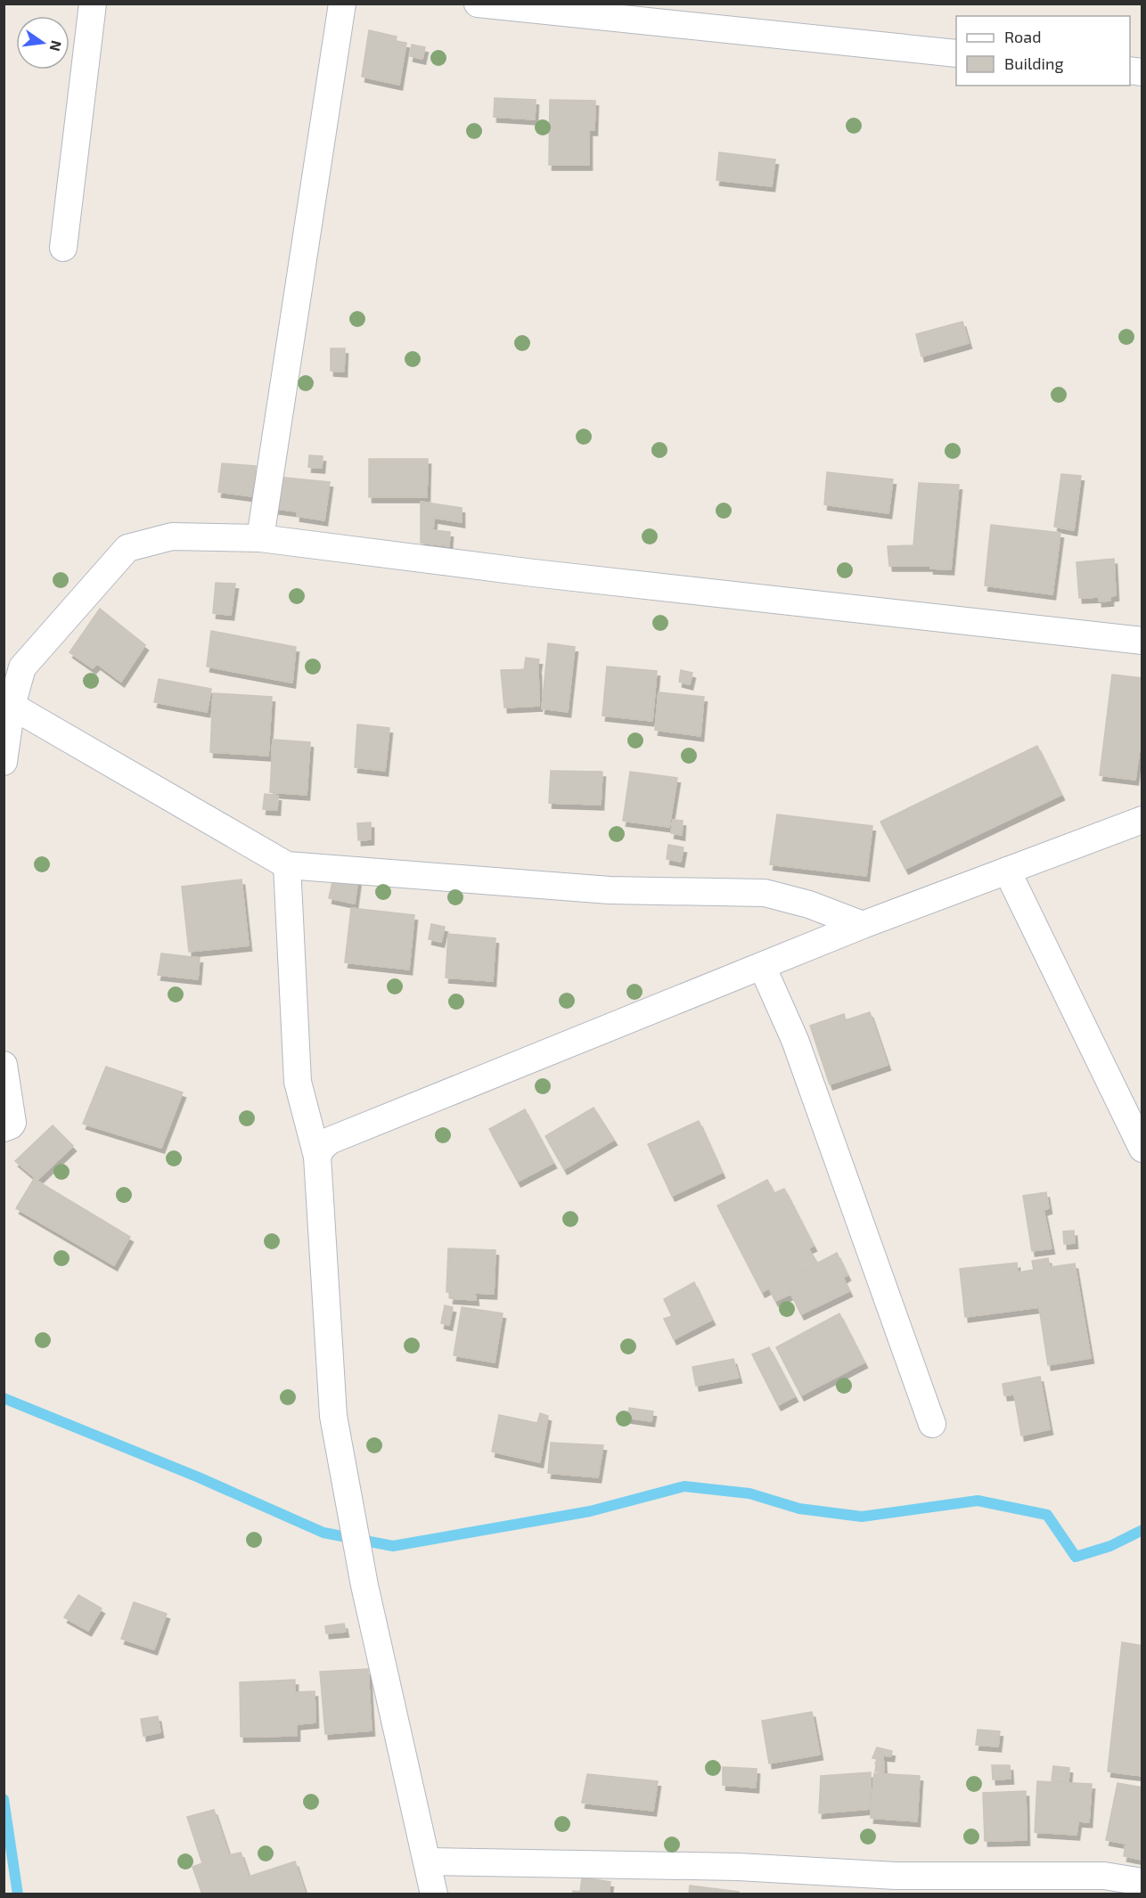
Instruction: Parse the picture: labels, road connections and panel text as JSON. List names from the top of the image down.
{
  "legend": ["Road", "Building"],
  "north": "right"
}
